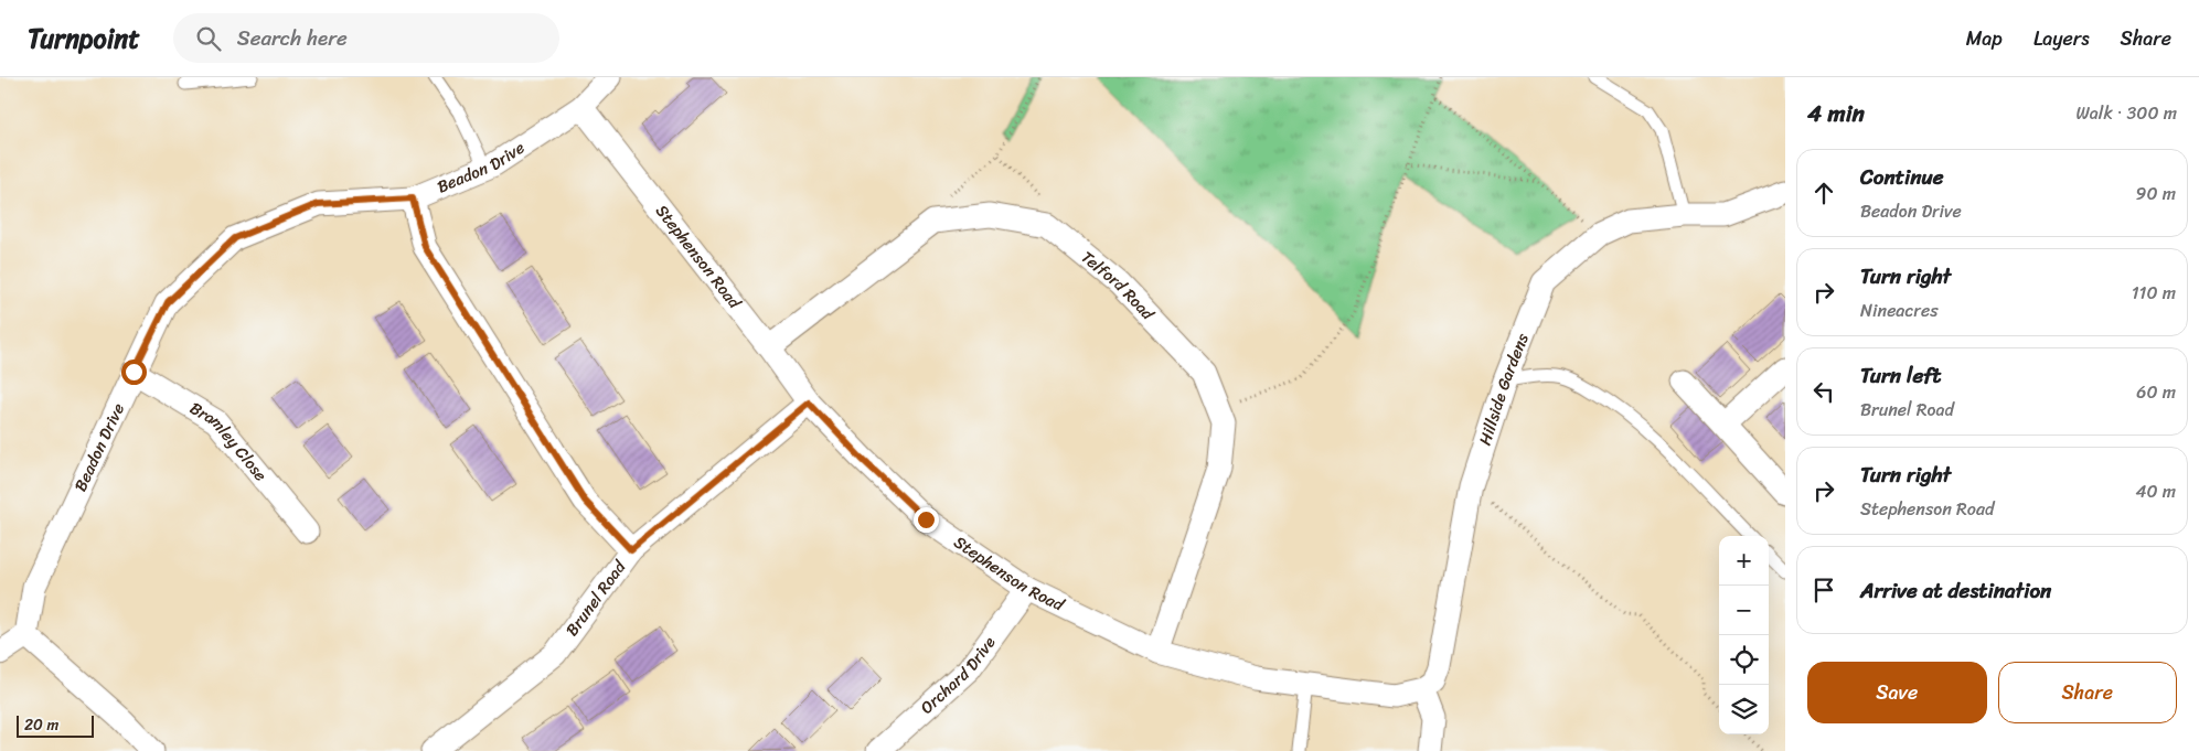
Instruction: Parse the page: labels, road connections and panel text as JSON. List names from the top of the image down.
{
  "streets": {
    "street": [
      "Beadon Drive",
      "Stephenson Road",
      "Telford Road",
      "Hillside Gardens",
      "Bramley Close",
      "Brunel Road",
      "Orchard Drive"
    ]
  },
  "crossings": [
    ["Beadon Drive", "Stephenson Road"],
    ["Beadon Drive", "Bramley Close"],
    ["Stephenson Road", "Telford Road"],
    ["Stephenson Road", "Hillside Gardens"],
    ["Stephenson Road", "Brunel Road"],
    ["Stephenson Road", "Orchard Drive"]
  ],
  "scale_bar": "20 m",
  "page": {
    "header": "Turnpoint",
    "search": "Search here",
    "nav": ["Map", "Layers", "Share"],
    "heading": ["4 min", "Walk · 300 m"],
    "list": [
      ["Continue", "Beadon Drive", "90 m"],
      ["Turn right", "Nineacres", "110 m"],
      ["Turn left", "Brunel Road", "60 m"],
      ["Turn right", "Stephenson Road", "40 m"],
      "Arrive at destination"
    ],
    "map_buttons": ["+", "−"],
    "buttons": ["Save", "Share"],
    "scale": "20 m"
  }
}
